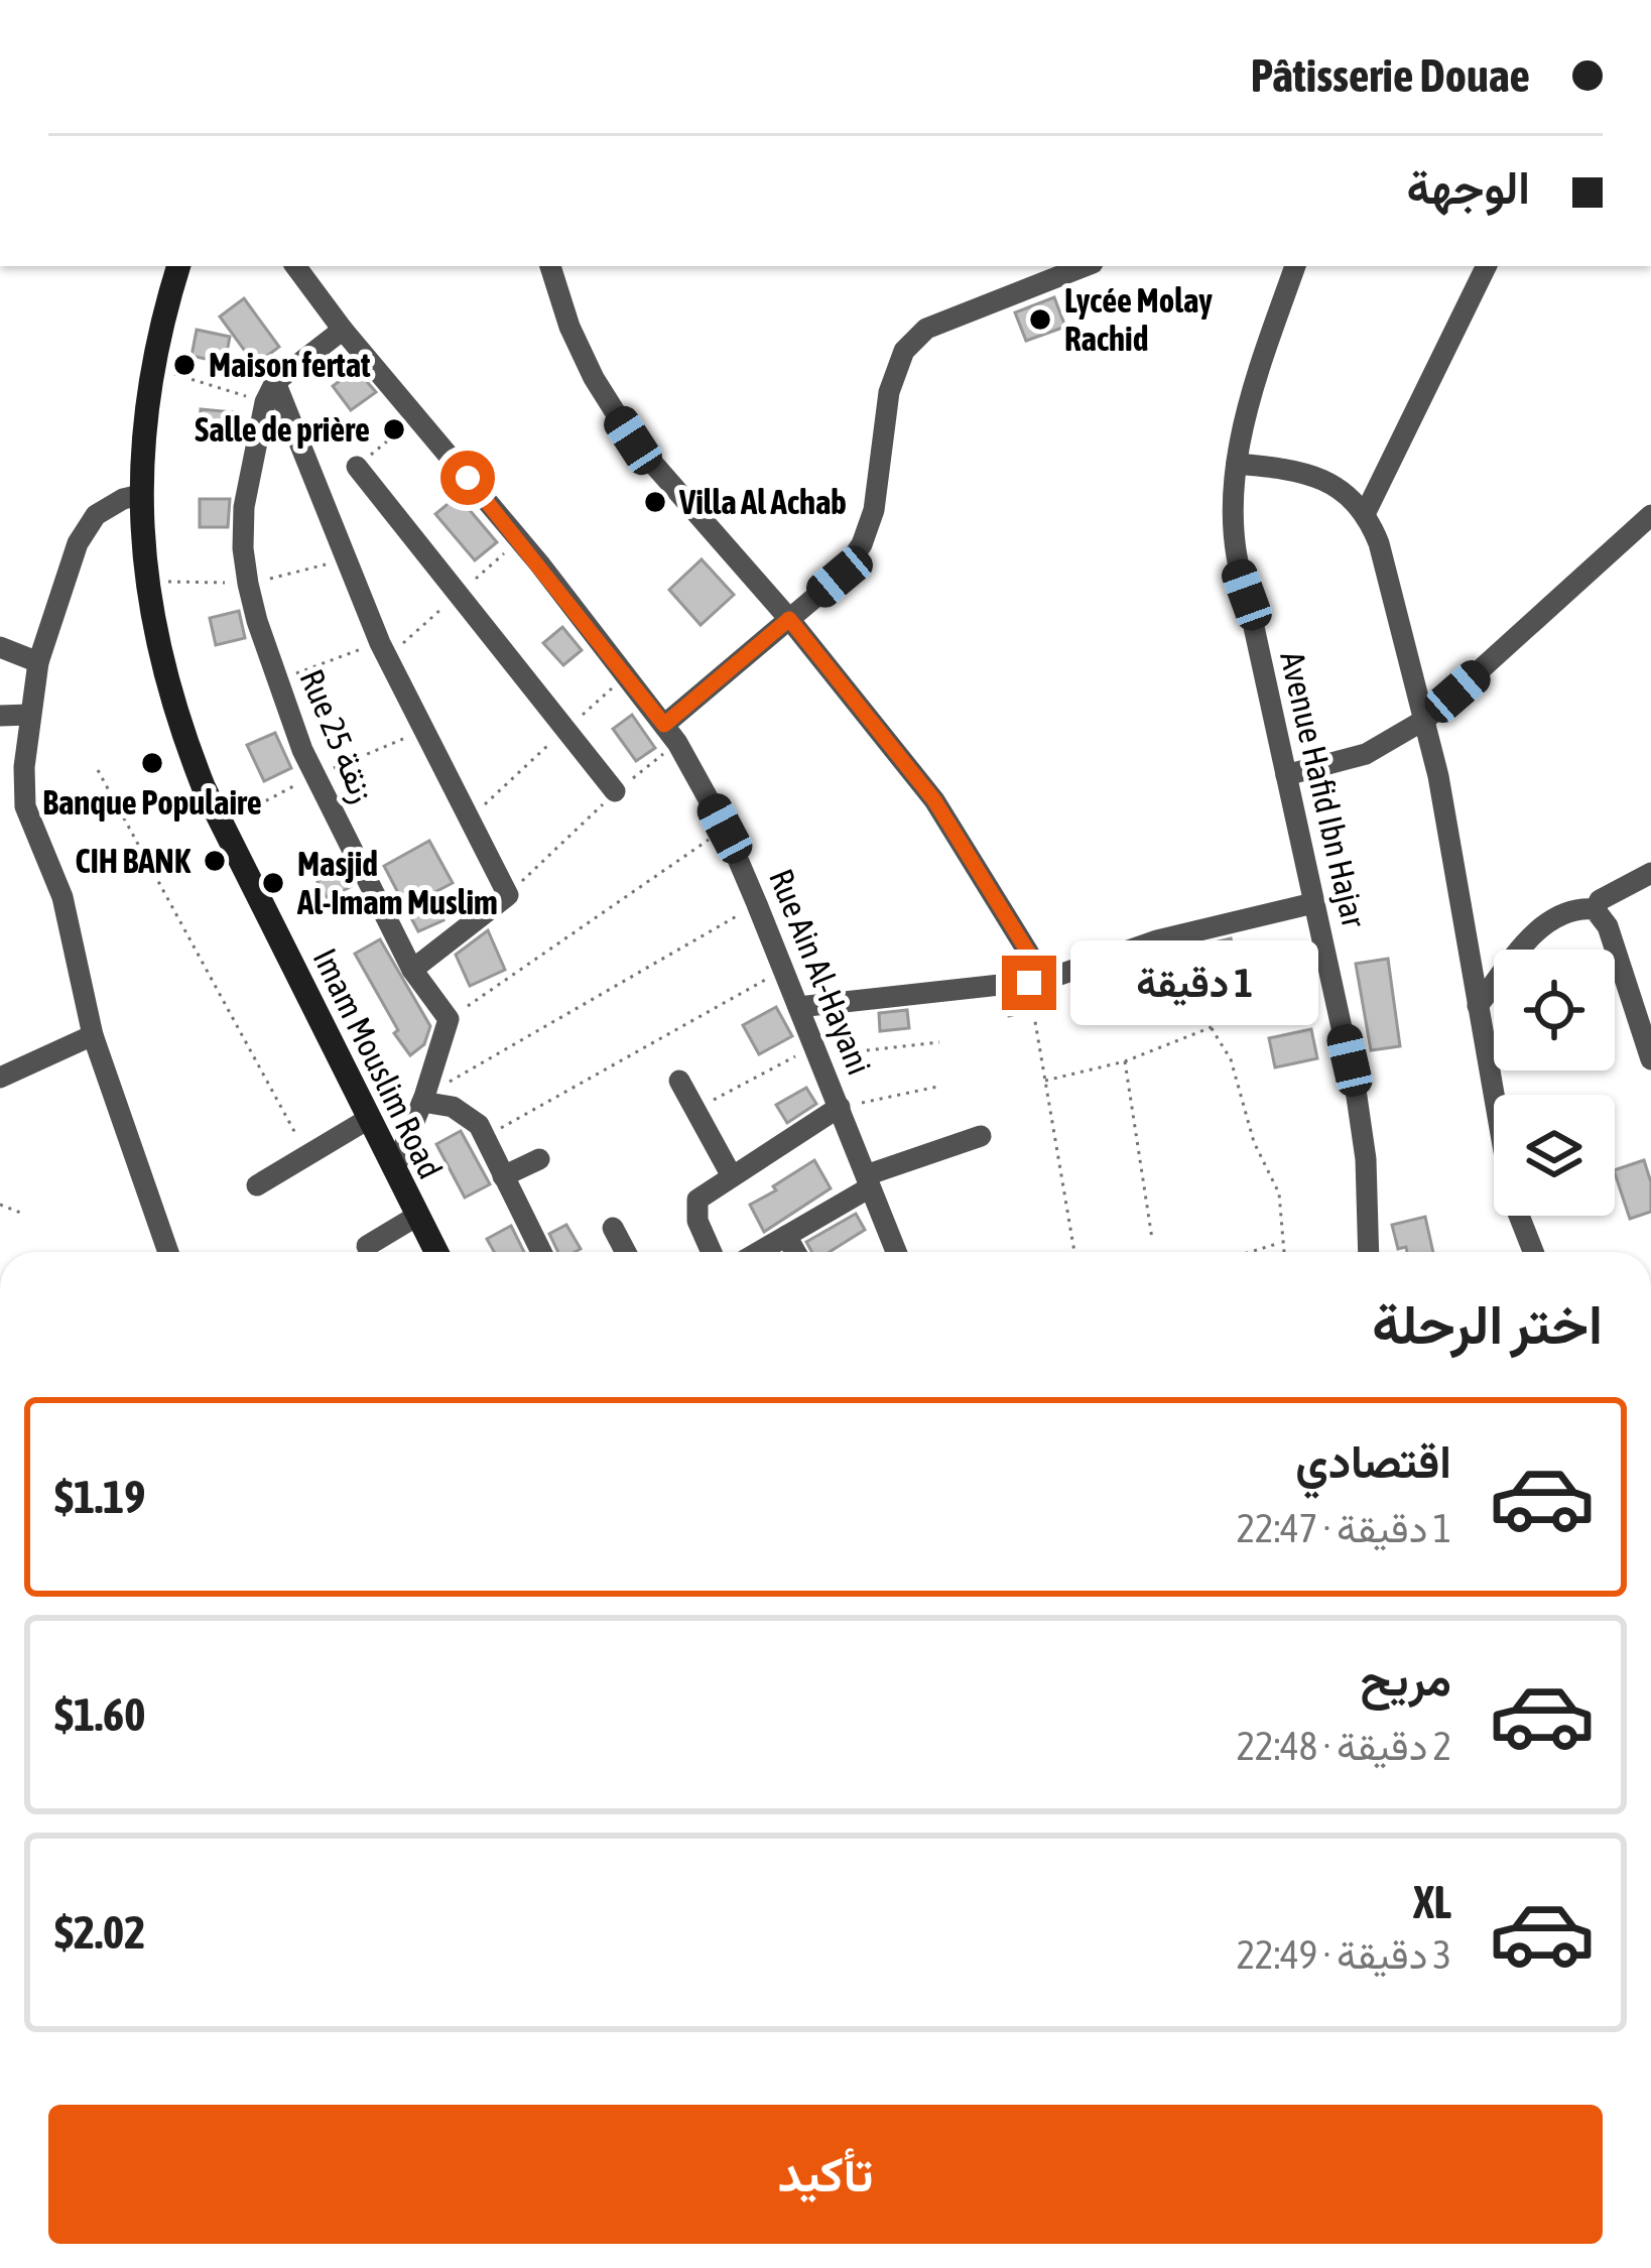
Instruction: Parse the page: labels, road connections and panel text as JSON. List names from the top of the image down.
{
  "streets": {
    "main road": ["Imam Mouslim Road"],
    "street": ["Rue 25 زنقة", "Avenue Hafid Ibn Hajar", "Rue Ain Al-Hayani"]
  },
  "places": [
    "Lycée Molay Rachid",
    "Maison fertat",
    "Salle de prière",
    "Villa Al Achab",
    "Banque Populaire",
    "CIH BANK",
    "Masjid Al-Imam Muslim"
  ],
  "page": {
    "banner": ["Pâtisserie Douae", "الوجهة"],
    "bubble": "1 دقيقة",
    "heading": "اختر الرحلة",
    "list": [
      {
        "name": "اقتصادي",
        "note": "1 دقيقة · 22:47",
        "value": "$1.19"
      },
      {
        "name": "مريح",
        "note": "2 دقيقة · 22:48",
        "value": "$1.60"
      },
      {
        "name": "XL",
        "note": "3 دقيقة · 22:49",
        "value": "$2.02"
      }
    ],
    "buttons": "تأكيد"
  }
}
